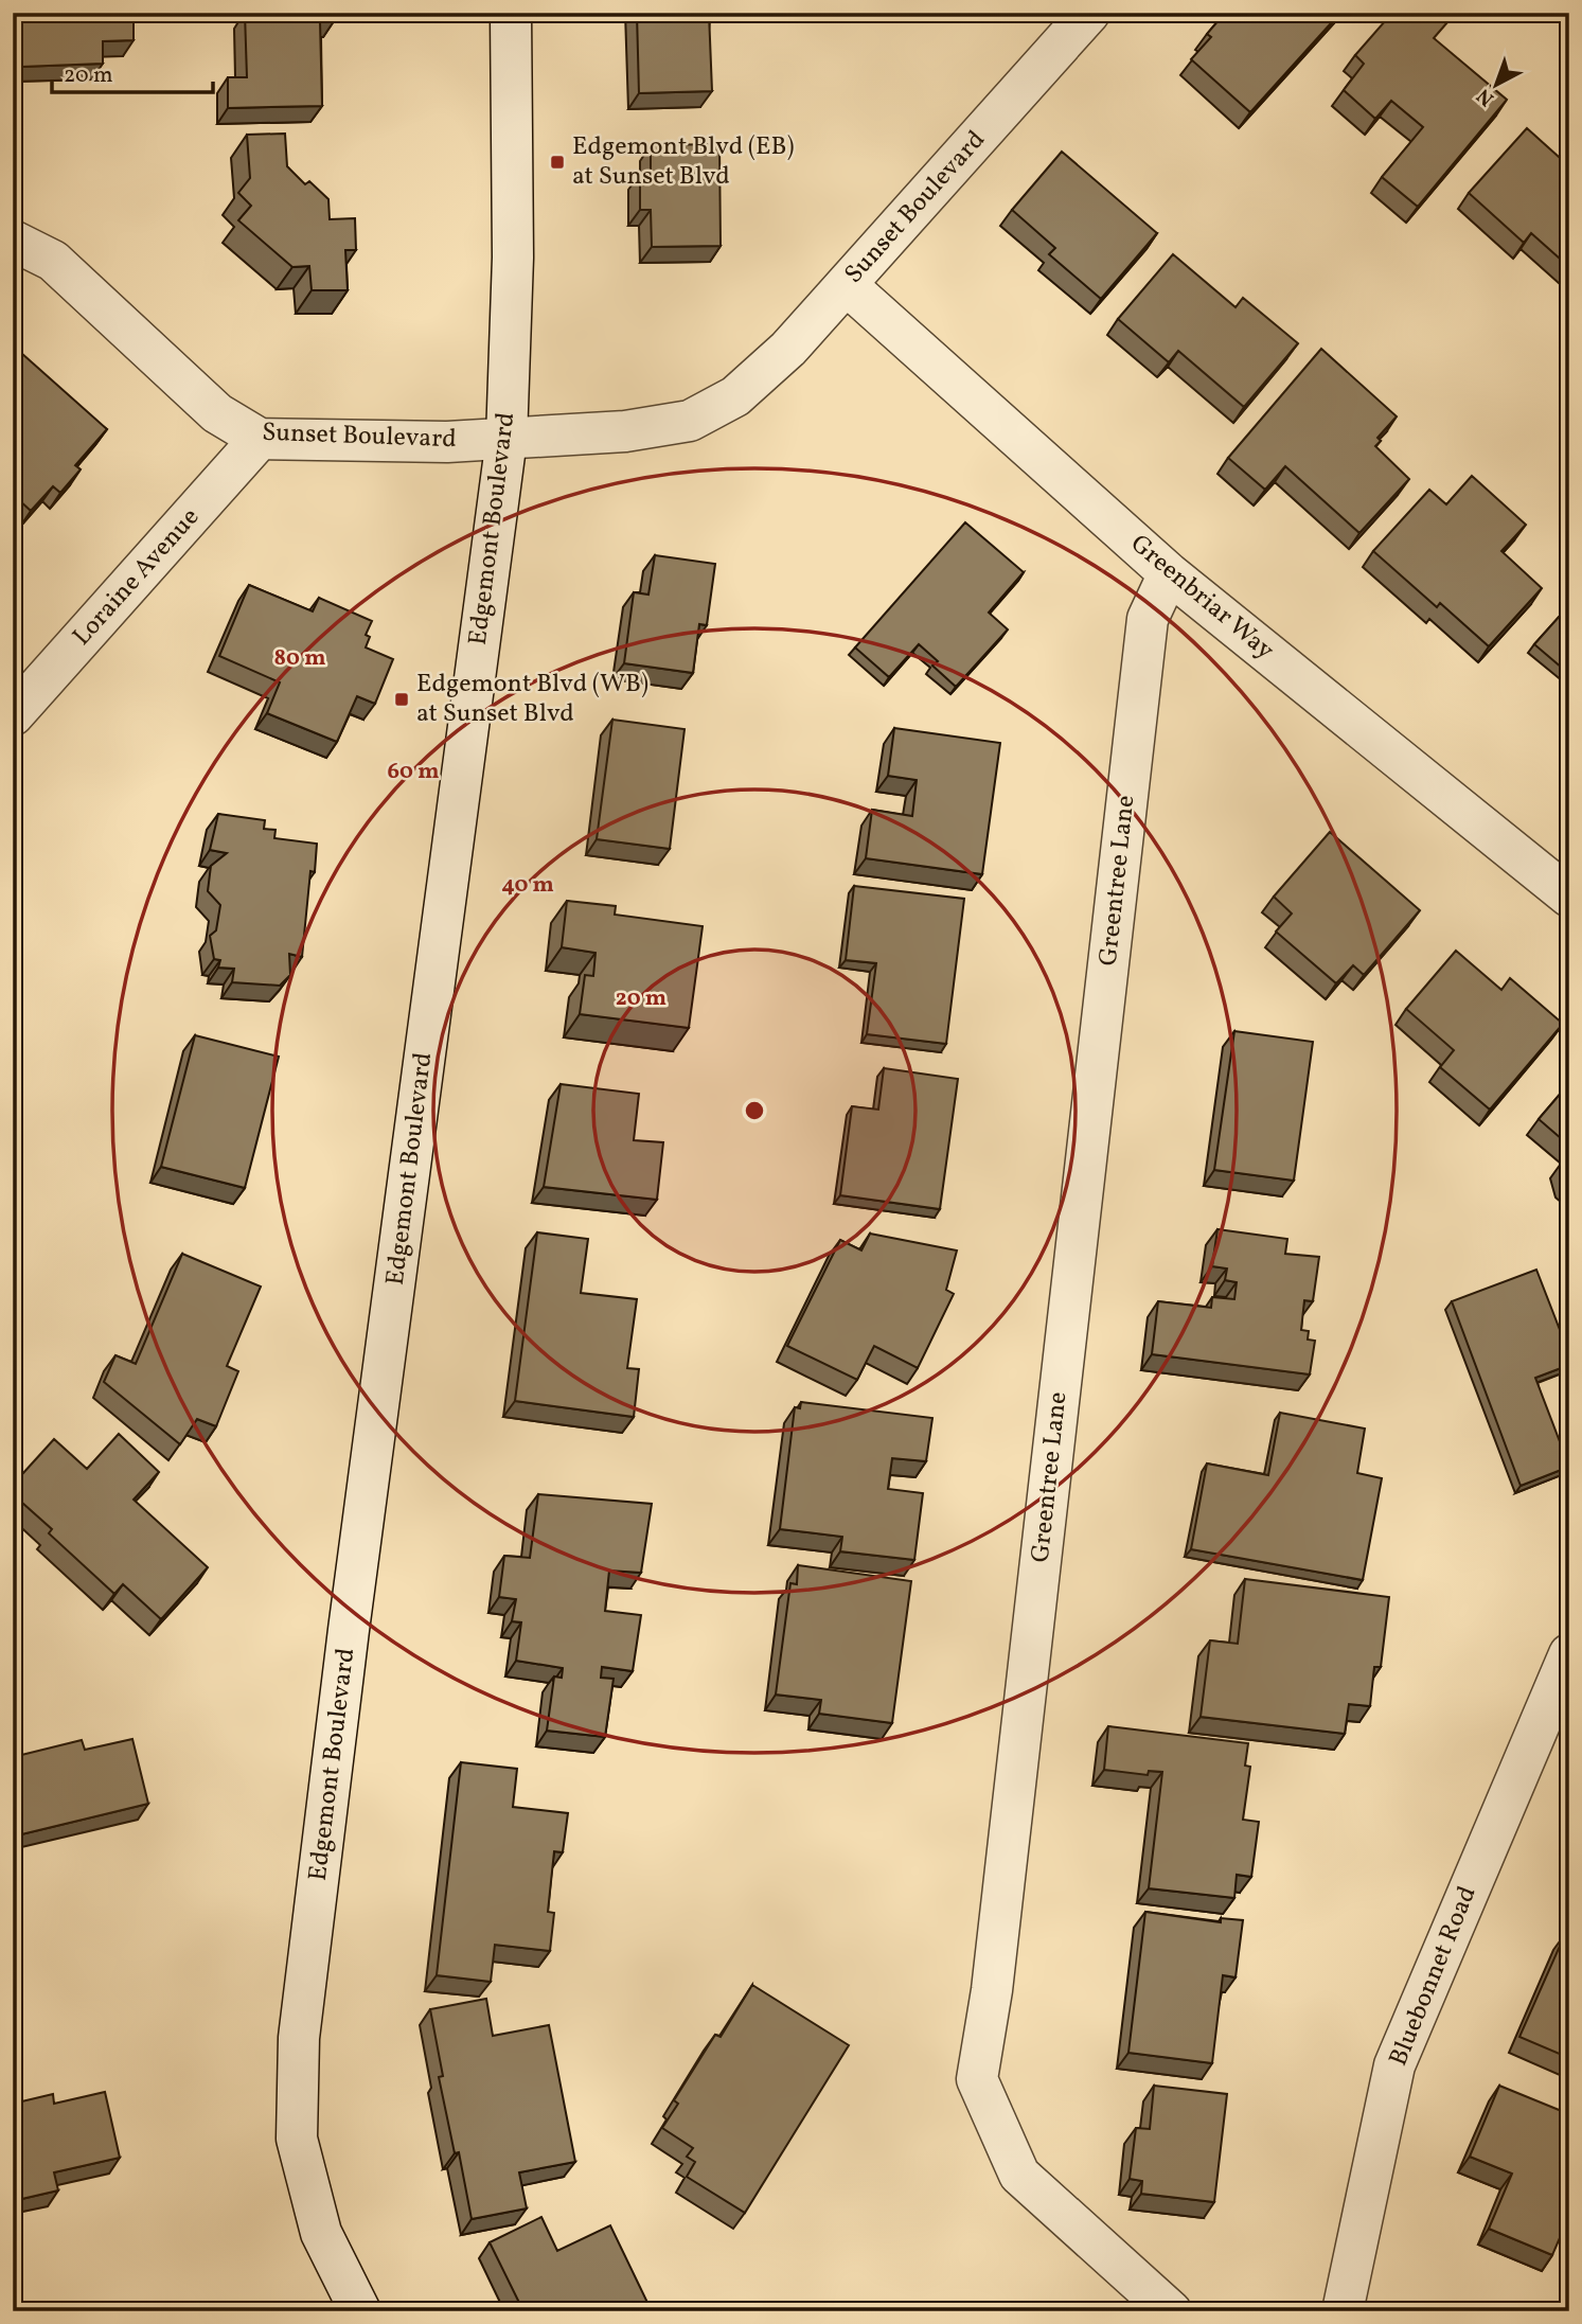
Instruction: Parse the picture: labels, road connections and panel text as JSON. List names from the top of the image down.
{
  "streets": {
    "street": [
      "Sunset Boulevard",
      "Edgemont Boulevard",
      "Loraine Avenue",
      "Greenbriar Way",
      "Greentree Lane",
      "Bluebonnet Road"
    ]
  },
  "crossings": [
    ["Sunset Boulevard", "Edgemont Boulevard"],
    ["Sunset Boulevard", "Loraine Avenue"],
    ["Sunset Boulevard", "Greenbriar Way"],
    ["Greenbriar Way", "Greentree Lane"]
  ],
  "places": {
    "transit": ["Edgemont Blvd (EB) at Sunset Blvd", "Edgemont Blvd (WB) at Sunset Blvd"]
  },
  "scale_bar": "20 m",
  "north": "bottom left",
  "rings": [
    "80 m",
    "60 m",
    "40 m",
    "20 m"
  ]
}
